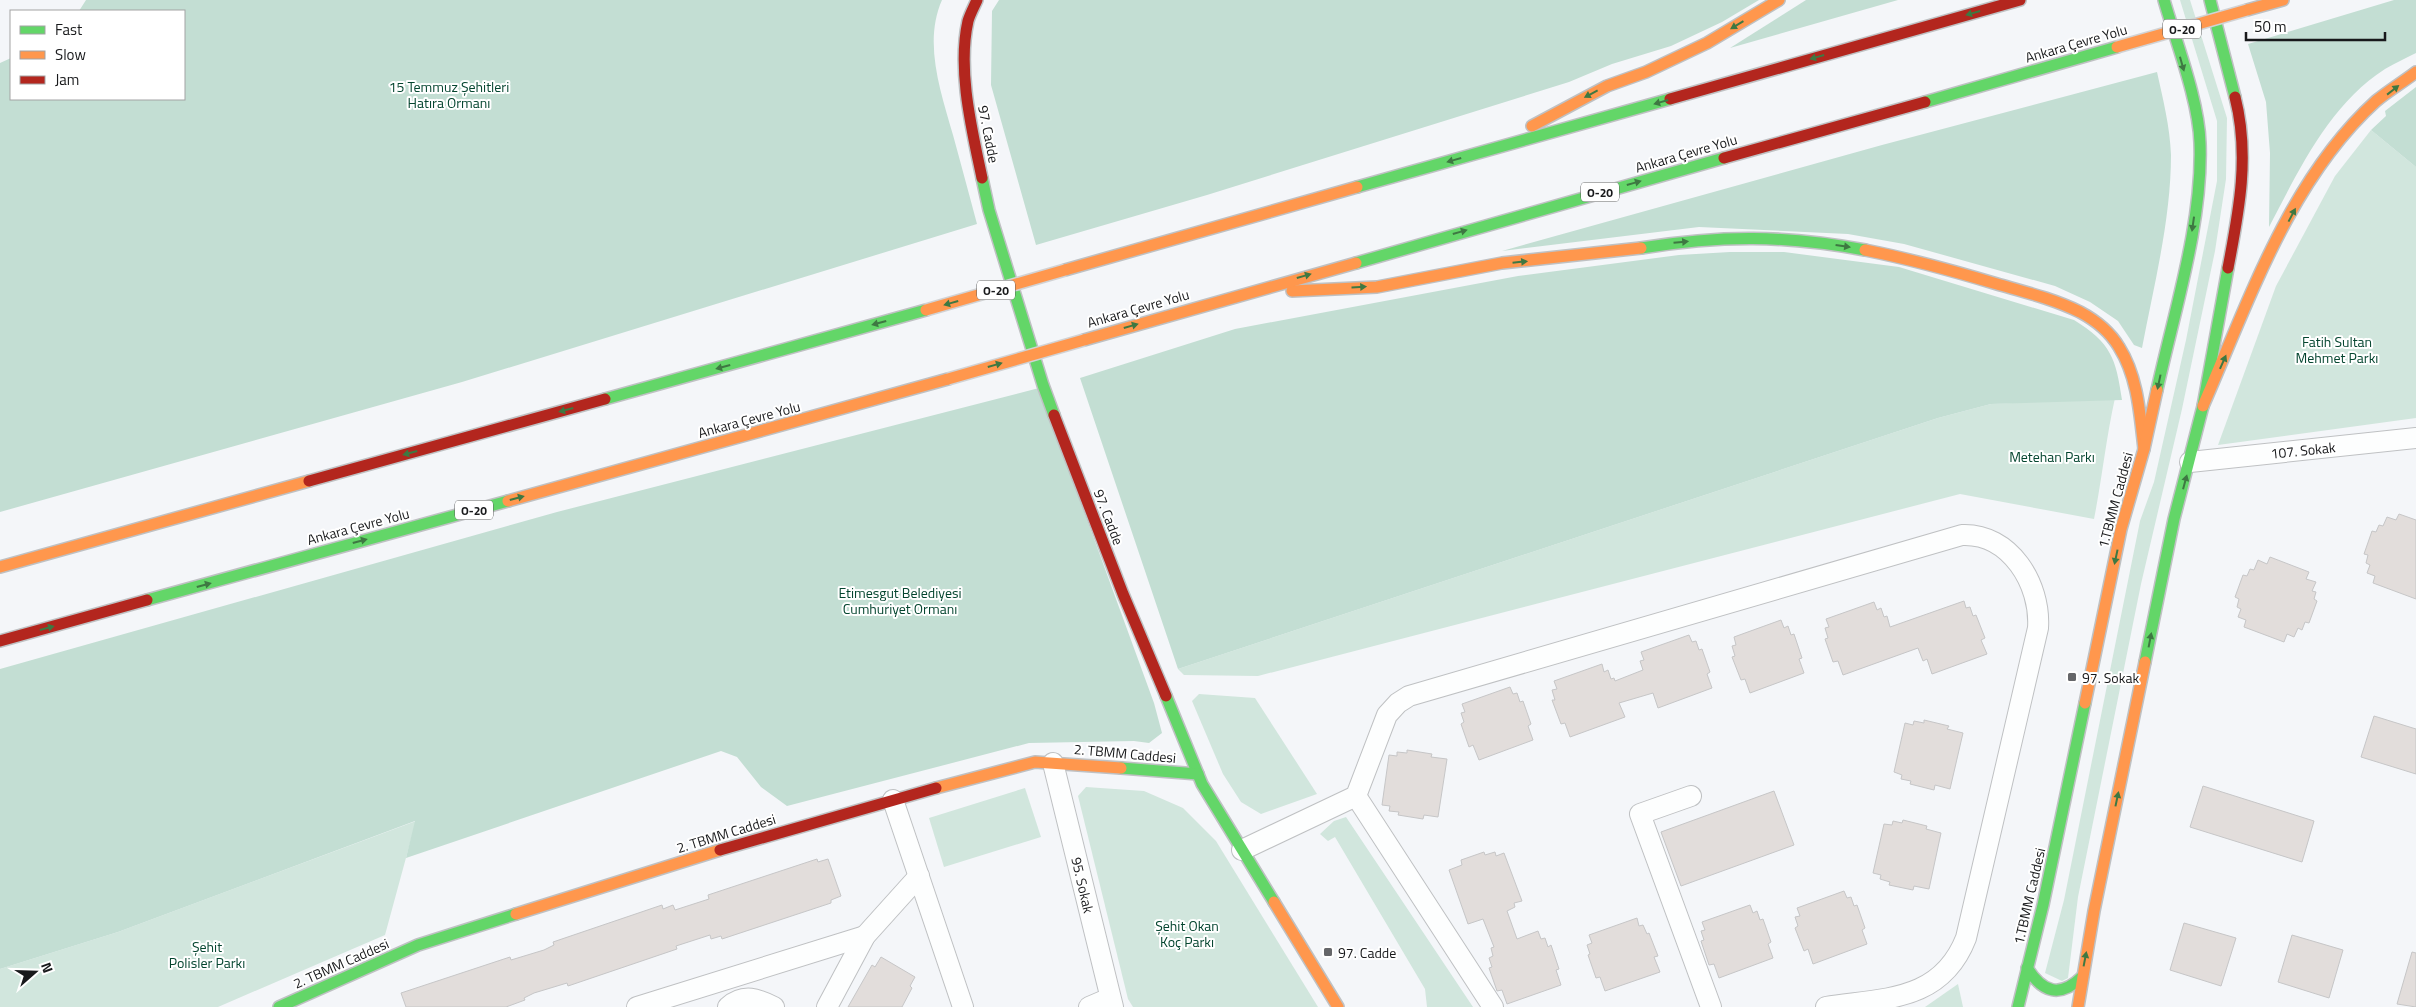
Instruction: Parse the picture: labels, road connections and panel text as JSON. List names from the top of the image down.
{
  "streets": {
    "main road": [
      "O-20",
      "Ankara Çevre Yolu",
      "97. Cadde",
      "1.TBMM Caddesi",
      "2. TBMM Caddesi"
    ],
    "street": ["107. Sokak", "95. Sokak"]
  },
  "crossings": [
    ["97. Cadde", "2. TBMM Caddesi"],
    ["2. TBMM Caddesi", "95. Sokak"]
  ],
  "parks": [
    "15 Temmuz Şehitleri Hatıra Ormanı",
    "Fatih Sultan Mehmet Parkı",
    "Metehan Parkı",
    "Etimesgut Belediyesi Cumhuriyet Ormanı",
    "Şehit Okan Koç Parkı",
    "Şehit Polisler Parkı"
  ],
  "places": {
    "transit": ["97. Sokak", "97. Cadde"]
  },
  "legend": ["Fast", "Slow", "Jam"],
  "scale_bar": "50 m",
  "north": "right"
}
